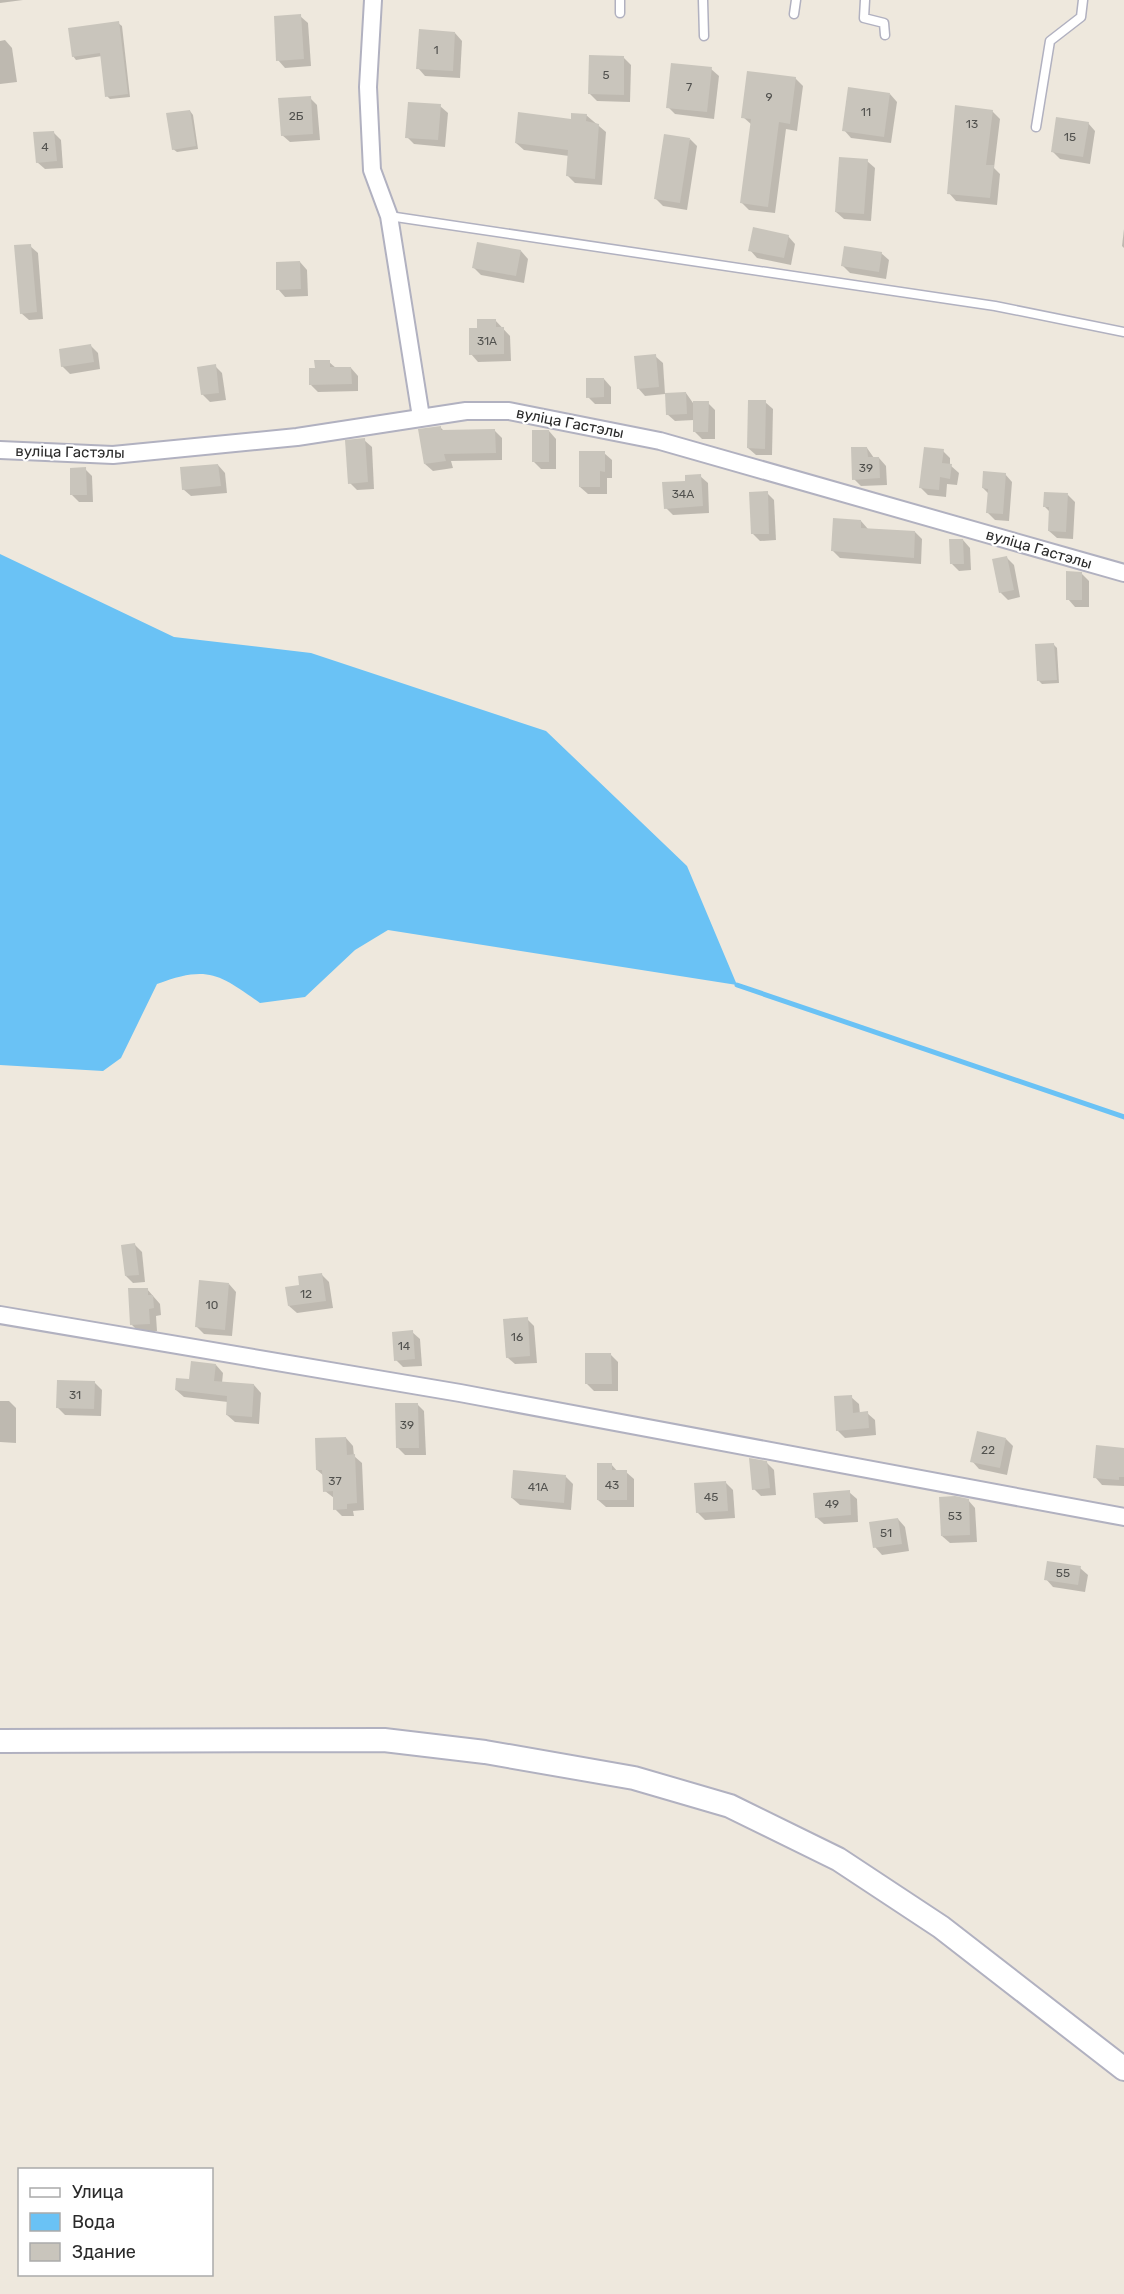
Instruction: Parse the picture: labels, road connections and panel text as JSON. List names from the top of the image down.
{
  "streets": {
    "street": ["вуліца Гастэлы"]
  },
  "house_numbers": [
    "1",
    "5",
    "7",
    "9",
    "11",
    "2Б",
    "13",
    "15",
    "4",
    "31А",
    "39",
    "34А",
    "12",
    "10",
    "16",
    "14",
    "31",
    "39",
    "22",
    "37",
    "43",
    "41А",
    "45",
    "49",
    "53",
    "51",
    "55"
  ],
  "legend": ["Улица", "Вода", "Здание"]
}
